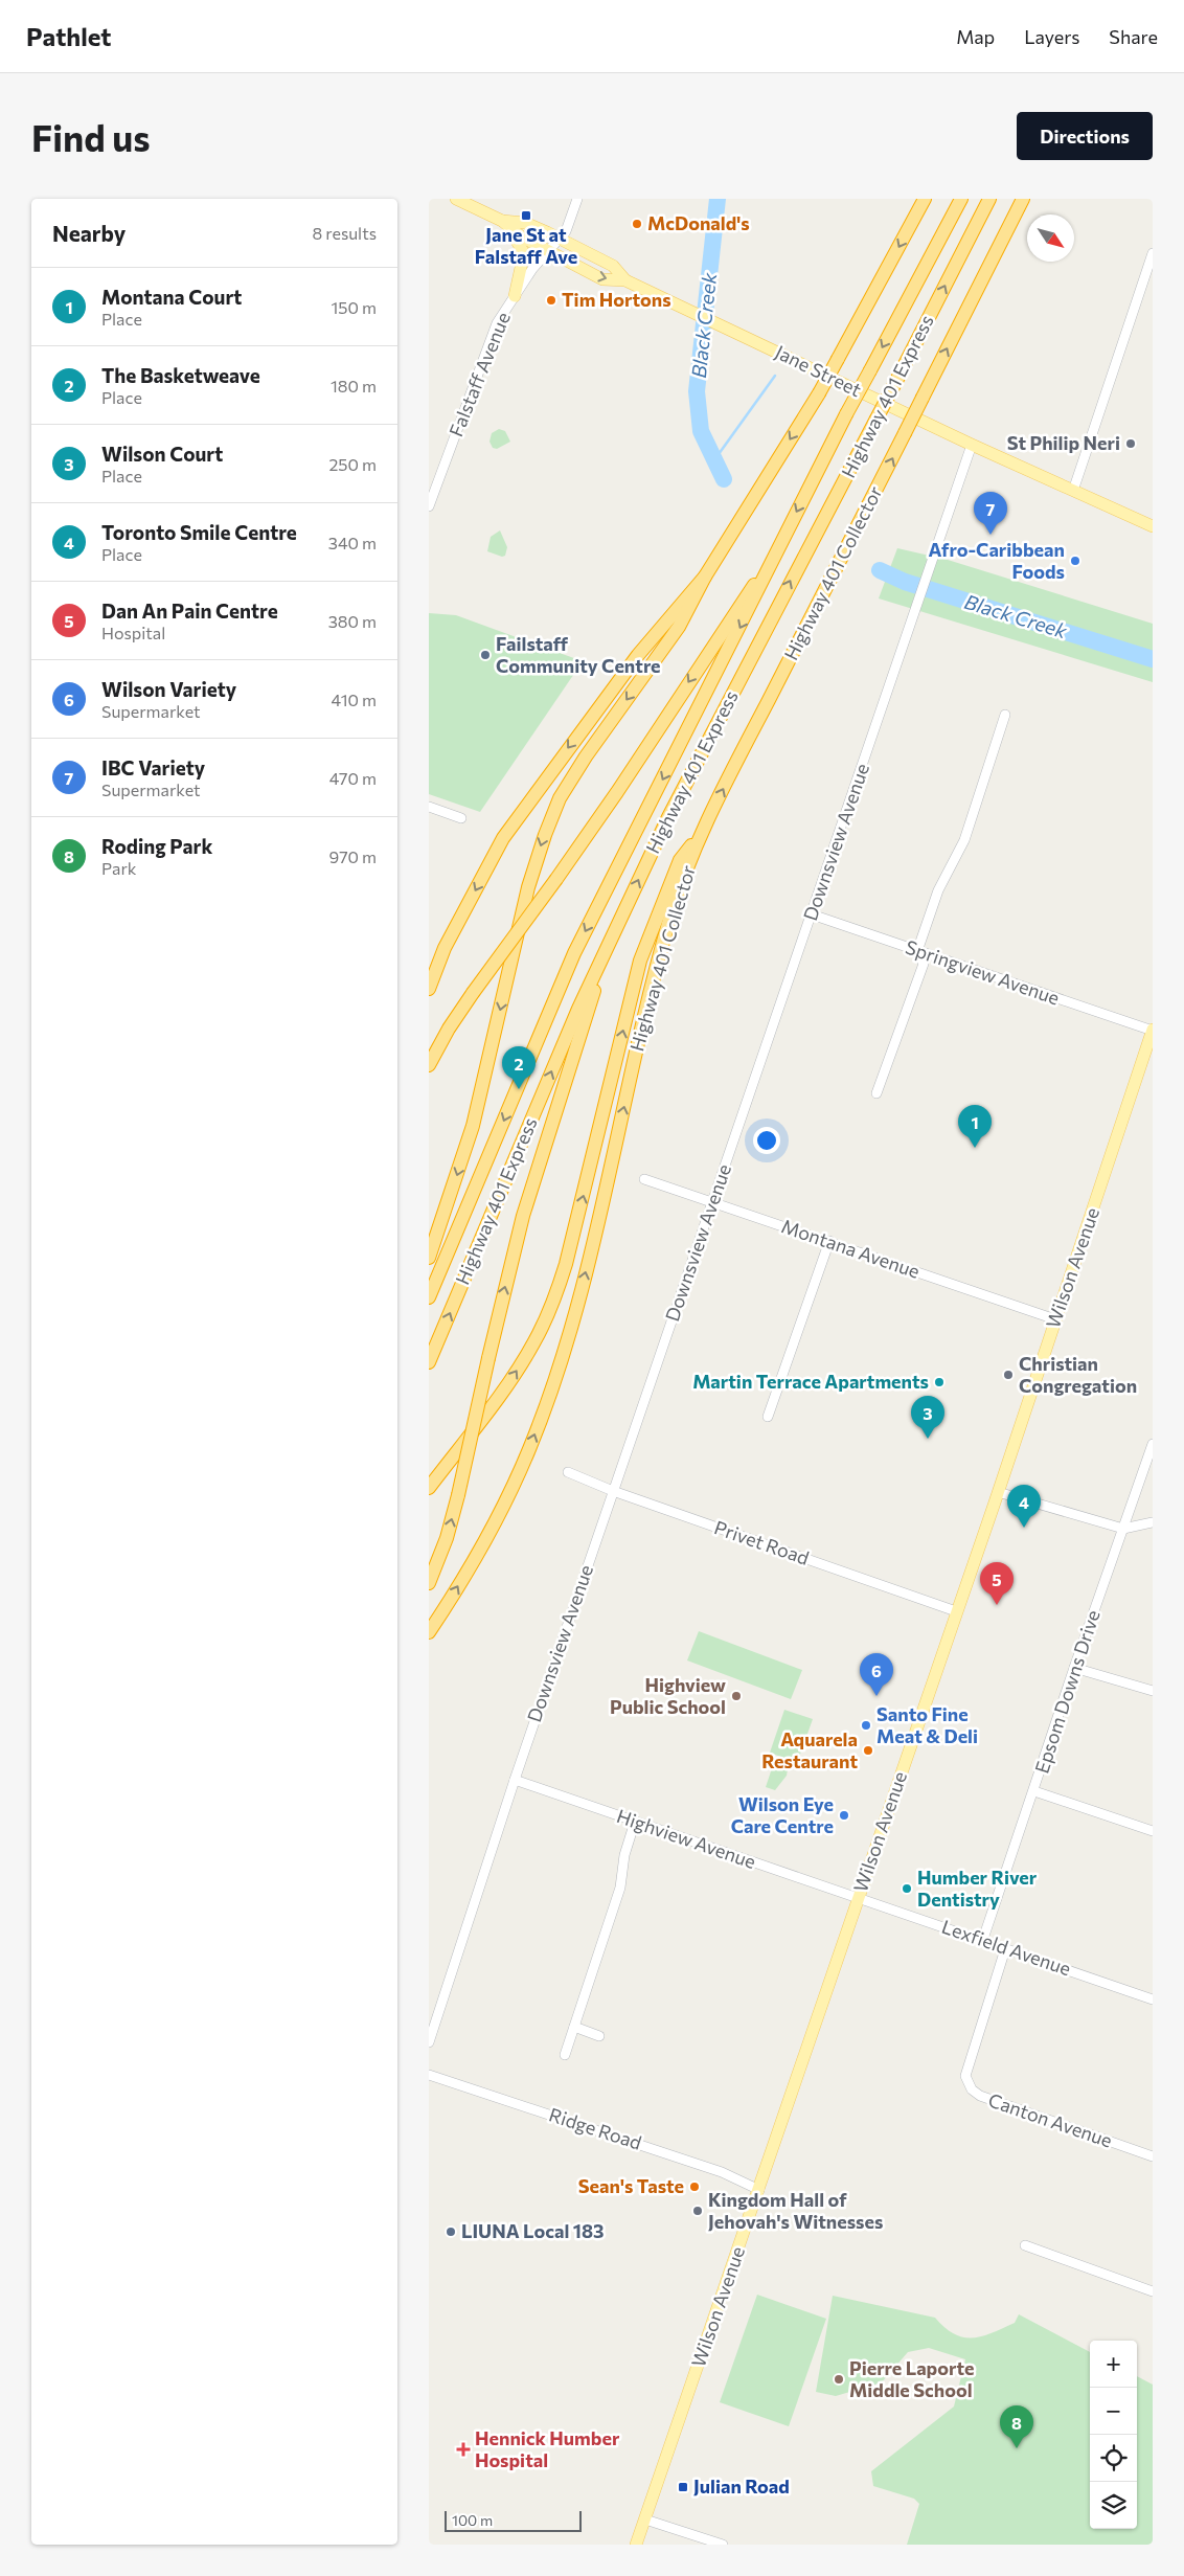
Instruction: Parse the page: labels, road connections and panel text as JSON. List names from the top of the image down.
{
  "streets": {
    "highway": ["Highway 401 Express", "Highway 401 Collector"],
    "main road": ["Jane Street", "Wilson Avenue"],
    "street": [
      "Falstaff Avenue",
      "Downsview Avenue",
      "Springview Avenue",
      "Montana Avenue",
      "Privet Road",
      "Epsom Downs Drive",
      "Highview Avenue",
      "Lexfield Avenue",
      "Canton Avenue",
      "Ridge Road"
    ]
  },
  "crossings": [
    ["Jane Street", "Falstaff Avenue"],
    ["Jane Street", "Downsview Avenue"],
    ["Downsview Avenue", "Springview Avenue"],
    ["Downsview Avenue", "Montana Avenue"],
    ["Downsview Avenue", "Privet Road"],
    ["Downsview Avenue", "Highview Avenue"],
    ["Springview Avenue", "Wilson Avenue"],
    ["Montana Avenue", "Wilson Avenue"],
    ["Wilson Avenue", "Privet Road"],
    ["Wilson Avenue", "Highview Avenue"],
    ["Wilson Avenue", "Lexfield Avenue"],
    ["Wilson Avenue", "Ridge Road"],
    ["Epsom Downs Drive", "Lexfield Avenue"],
    ["Highview Avenue", "Lexfield Avenue"],
    ["Lexfield Avenue", "Canton Avenue"]
  ],
  "water": ["Black Creek"],
  "places": {
    "transit": ["Jane St at Falstaff Ave", "Julian Road"],
    "other": [
      "McDonald's",
      "Tim Hortons",
      "St Philip Neri",
      "Afro-Caribbean Foods",
      "Failstaff Community Centre",
      "Christian Congregation",
      "Martin Terrace Apartments",
      "Highview Public School",
      "Santo Fine Meat & Deli",
      "Aquarela Restaurant",
      "Wilson Eye Care Centre",
      "Humber River Dentistry",
      "Sean's Taste",
      "Kingdom Hall of Jehovah's Witnesses",
      "LIUNA Local 183",
      "Pierre Laporte Middle School"
    ],
    "health": ["Hennick Humber Hospital"]
  },
  "scale_bar": "100 m",
  "north": "bottom right",
  "page": {
    "header": "Pathlet",
    "nav": ["Map", "Layers", "Share"],
    "buttons": "Directions",
    "title": "Find us",
    "heading": ["Nearby", "8 results"],
    "list": [
      {
        "mark": "1",
        "name": "Montana Court",
        "note": "Place",
        "value": "150 m"
      },
      {
        "mark": "2",
        "name": "The Basketweave",
        "note": "Place",
        "value": "180 m"
      },
      {
        "mark": "3",
        "name": "Wilson Court",
        "note": "Place",
        "value": "250 m"
      },
      {
        "mark": "4",
        "name": "Toronto Smile Centre",
        "note": "Place",
        "value": "340 m"
      },
      {
        "mark": "5",
        "name": "Dan An Pain Centre",
        "note": "Hospital",
        "value": "380 m"
      },
      {
        "mark": "6",
        "name": "Wilson Variety",
        "note": "Supermarket",
        "value": "410 m"
      },
      {
        "mark": "7",
        "name": "IBC Variety",
        "note": "Supermarket",
        "value": "470 m"
      },
      {
        "mark": "8",
        "name": "Roding Park",
        "note": "Park",
        "value": "970 m"
      }
    ],
    "pins": [
      "7",
      "2",
      "1",
      "3",
      "4",
      "5",
      "6",
      "8"
    ],
    "map_buttons": ["+", "−"],
    "scale": "100 m"
  }
}
